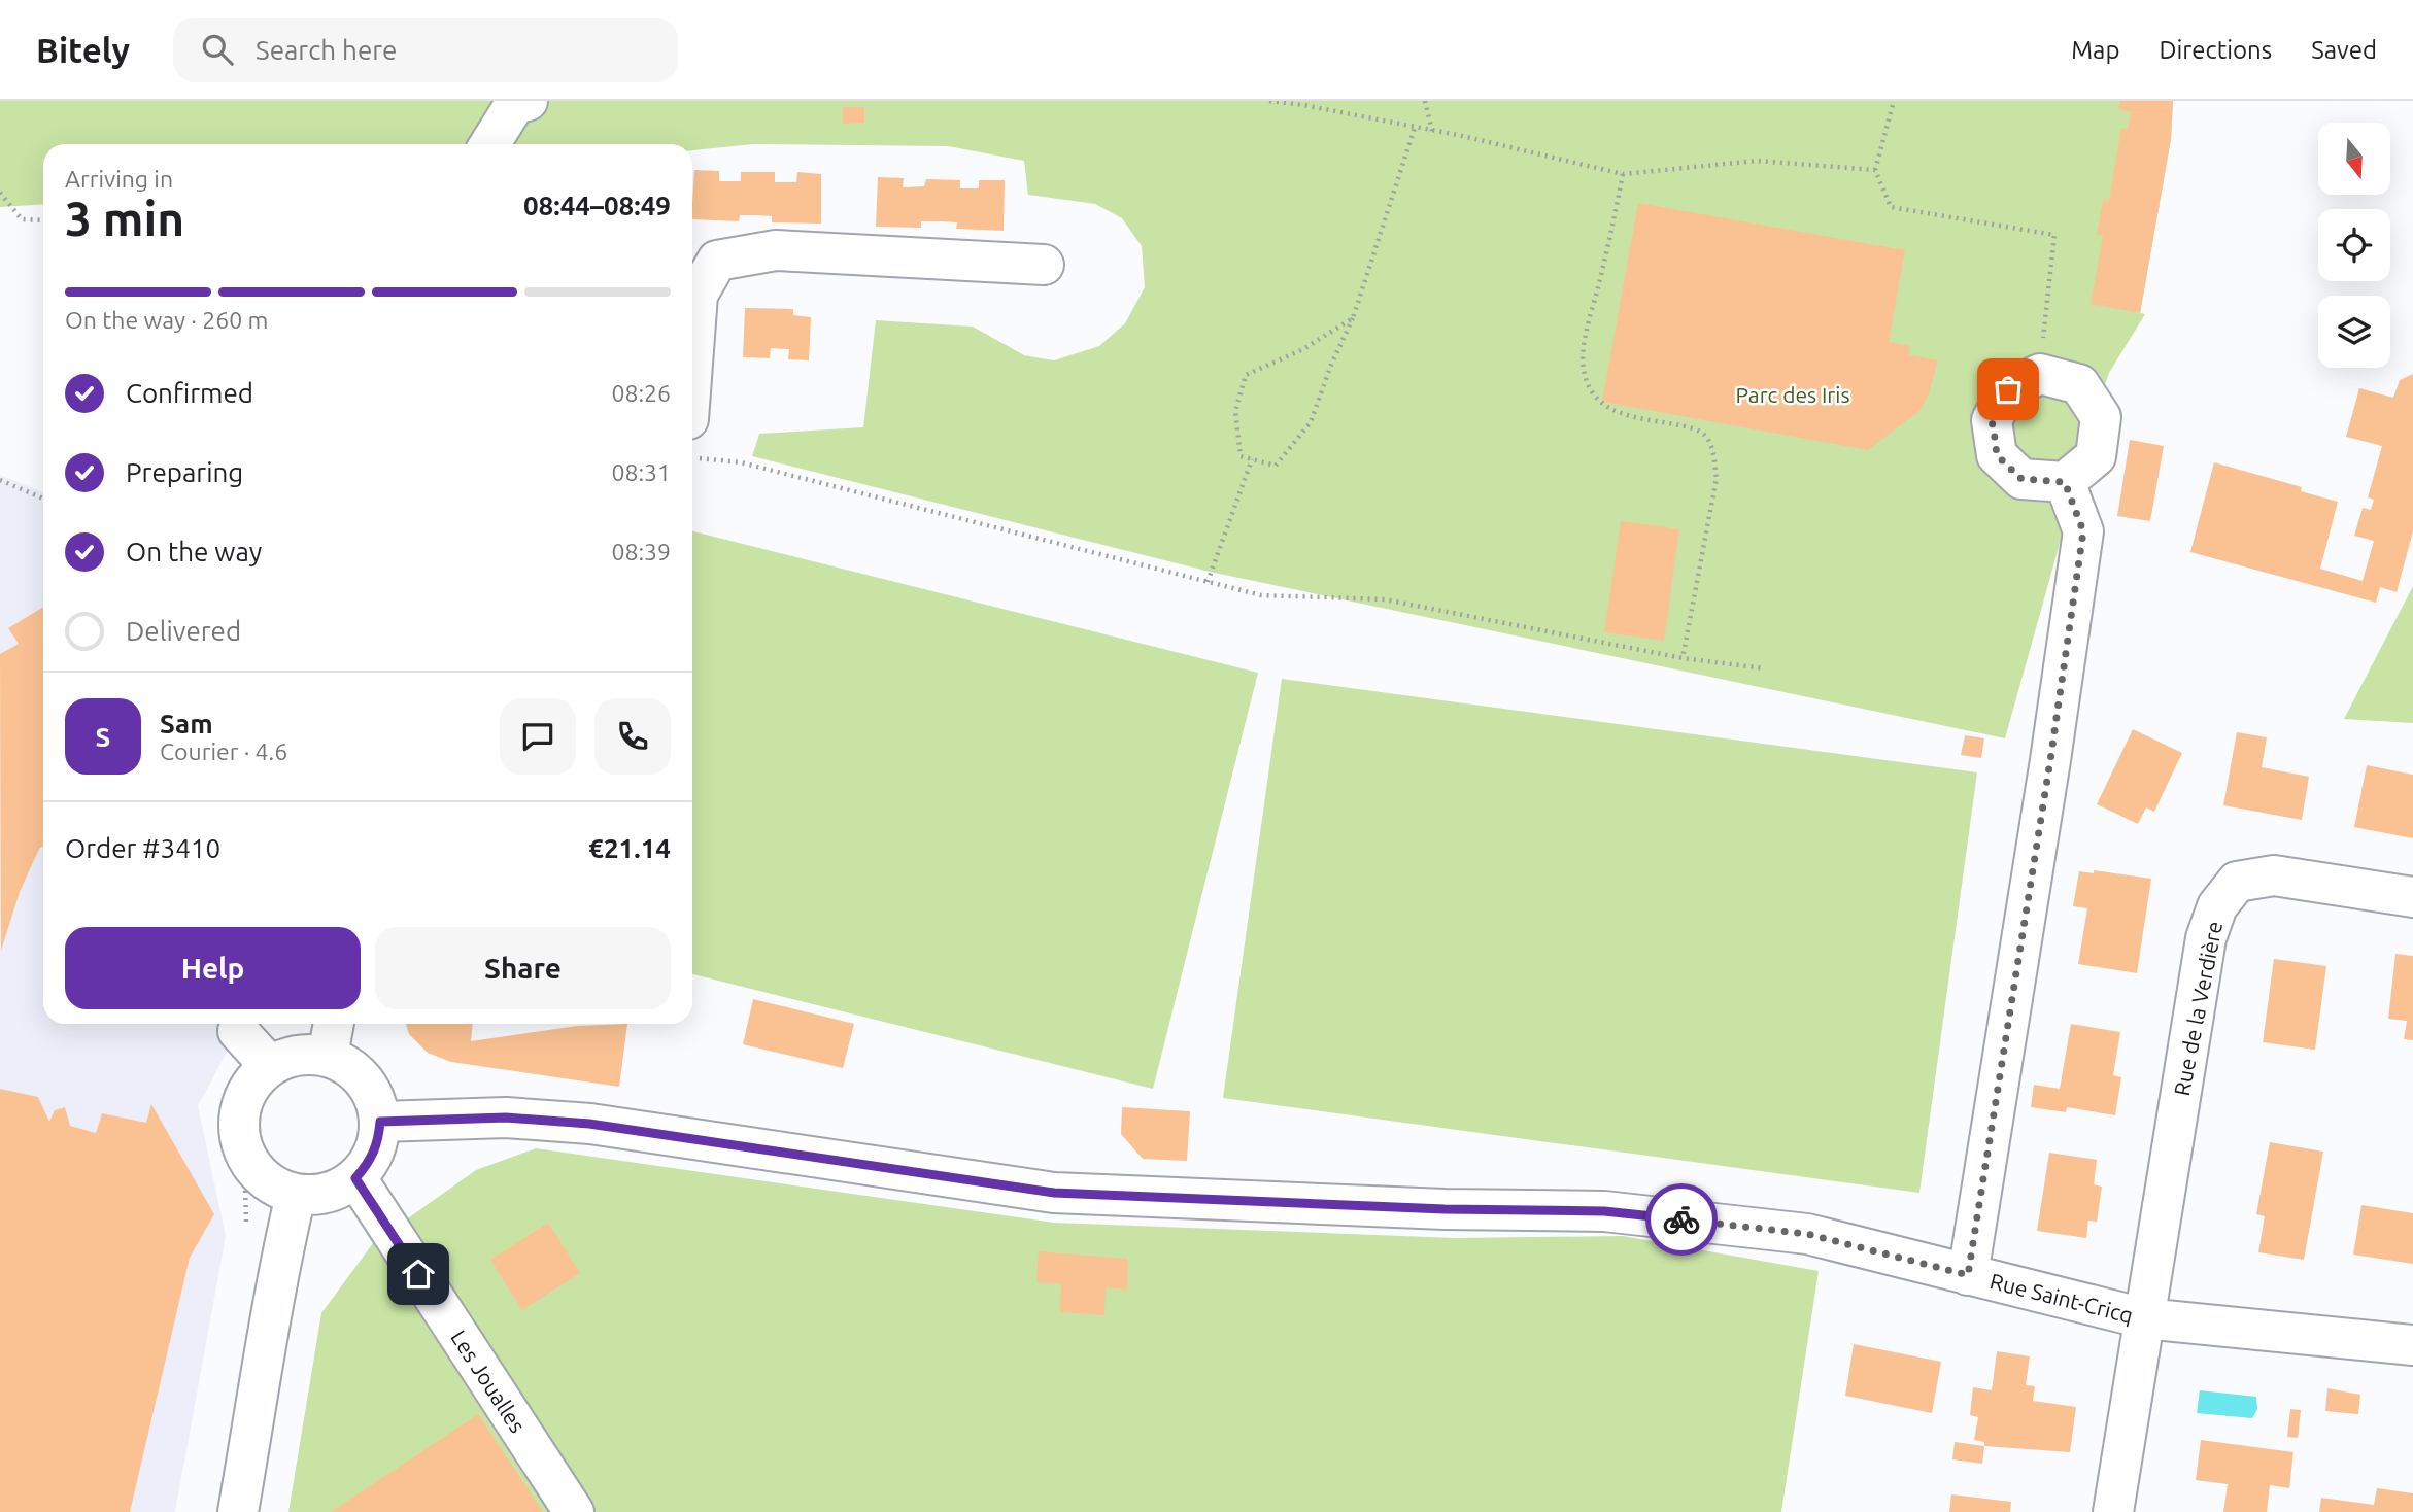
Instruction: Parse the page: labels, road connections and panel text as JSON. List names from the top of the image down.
{
  "streets": {
    "street": ["Rue de la Verdière", "Rue Saint-Cricq", "Les Joualles"]
  },
  "crossings": [
    ["Rue de la Verdière", "Rue Saint-Cricq"],
    ["Rue Saint-Cricq", "Les Joualles"]
  ],
  "parks": ["Parc des Iris"],
  "north": "bottom",
  "page": {
    "header": "Bitely",
    "search": "Search here",
    "nav": ["Map", "Directions", "Saved"],
    "heading": ["3 min", "Arriving in", "08:44–08:49"],
    "panel": [
      "Sam",
      "Courier · 4.6",
      "Order #3410",
      "€21.14"
    ],
    "bar": "On the way · 260 m",
    "list": [
      ["Confirmed", "08:26"],
      ["Preparing", "08:31"],
      ["On the way", "08:39"],
      "Delivered"
    ],
    "round": "S",
    "buttons": ["Help", "Share"]
  }
}
